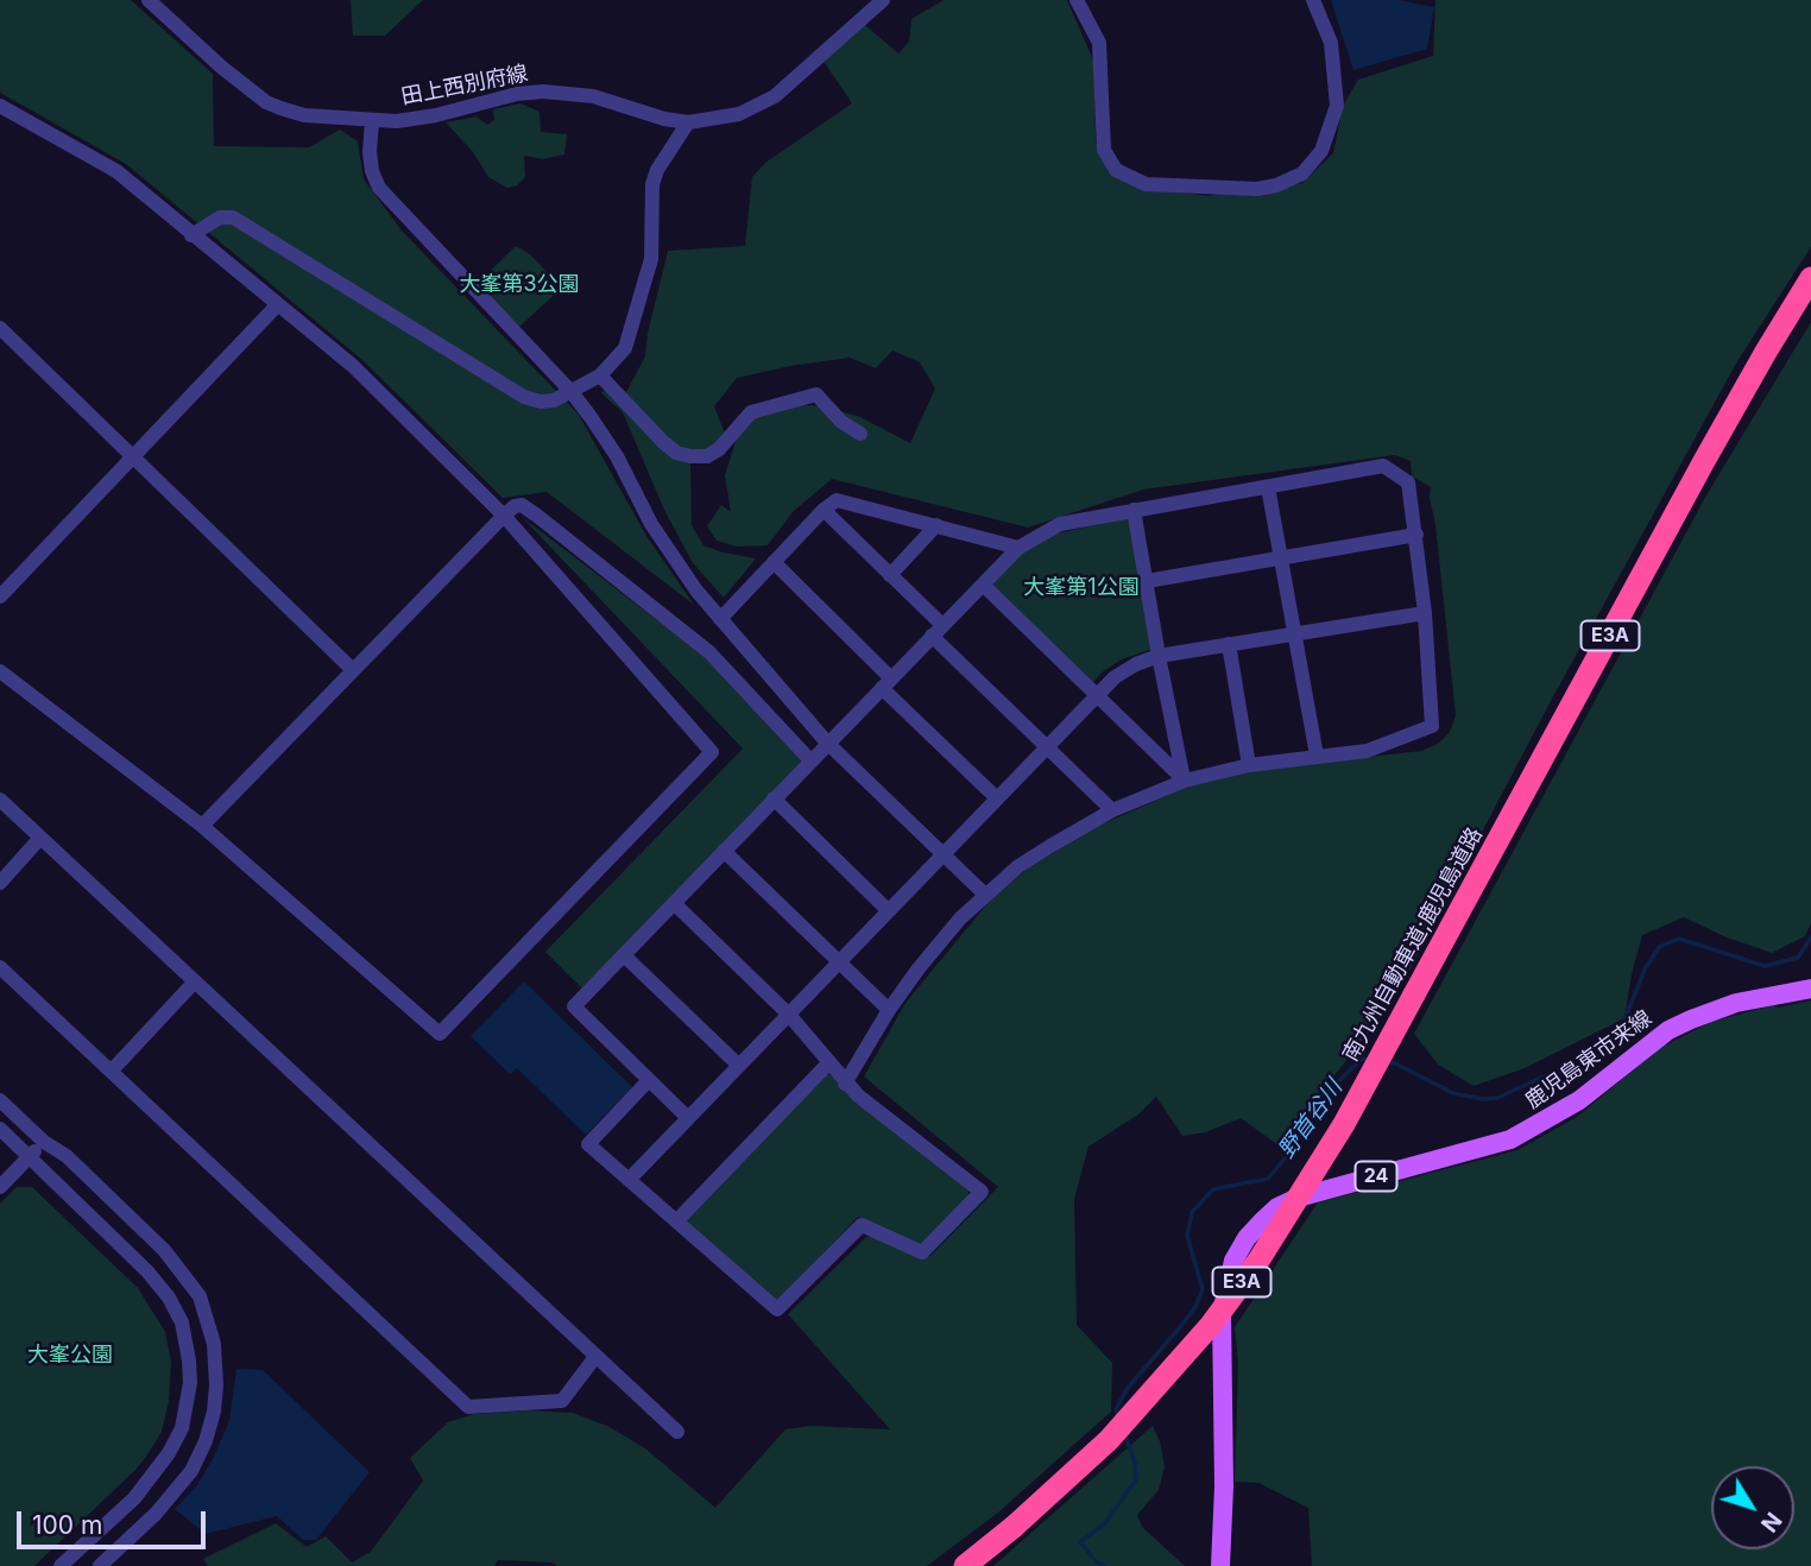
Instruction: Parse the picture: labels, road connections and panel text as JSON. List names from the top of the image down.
{
  "streets": {
    "highway": ["E3A", "南九州自動車道;鹿児島道路"],
    "main road": ["鹿児島東市来線", "24"],
    "street": ["田上西別府線"]
  },
  "water": ["野首谷川"],
  "parks": ["大峯第3公園", "大峯第1公園", "大峯公園"],
  "scale_bar": "100 m",
  "north": "bottom right"
}
